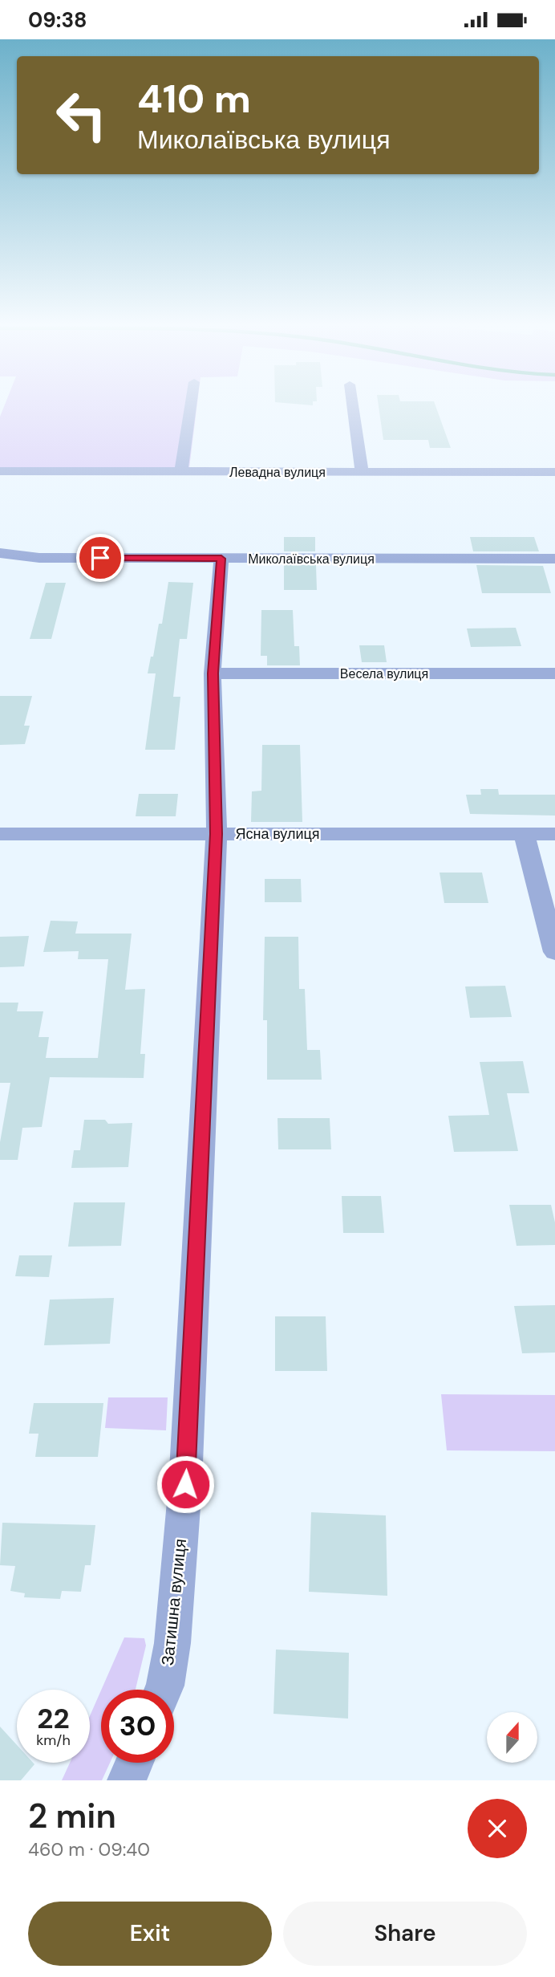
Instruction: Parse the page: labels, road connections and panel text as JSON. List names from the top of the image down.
{
  "streets": {
    "street": [
      "Левадна вулиця",
      "Миколаївська вулиця",
      "Весела вулиця",
      "Ясна вулиця",
      "Затишна вулиця"
    ]
  },
  "crossings": [
    ["Миколаївська вулиця", "Затишна вулиця"],
    ["Весела вулиця", "Затишна вулиця"],
    ["Ясна вулиця", "Затишна вулиця"]
  ],
  "north": "top",
  "page": {
    "status": "09:38",
    "turn": ["410 m", "Миколаївська вулиця"],
    "speed": "22 km/h",
    "limit": "30",
    "heading": ["2 min", "460 m · 09:40"],
    "buttons": ["Exit", "Share"]
  }
}
